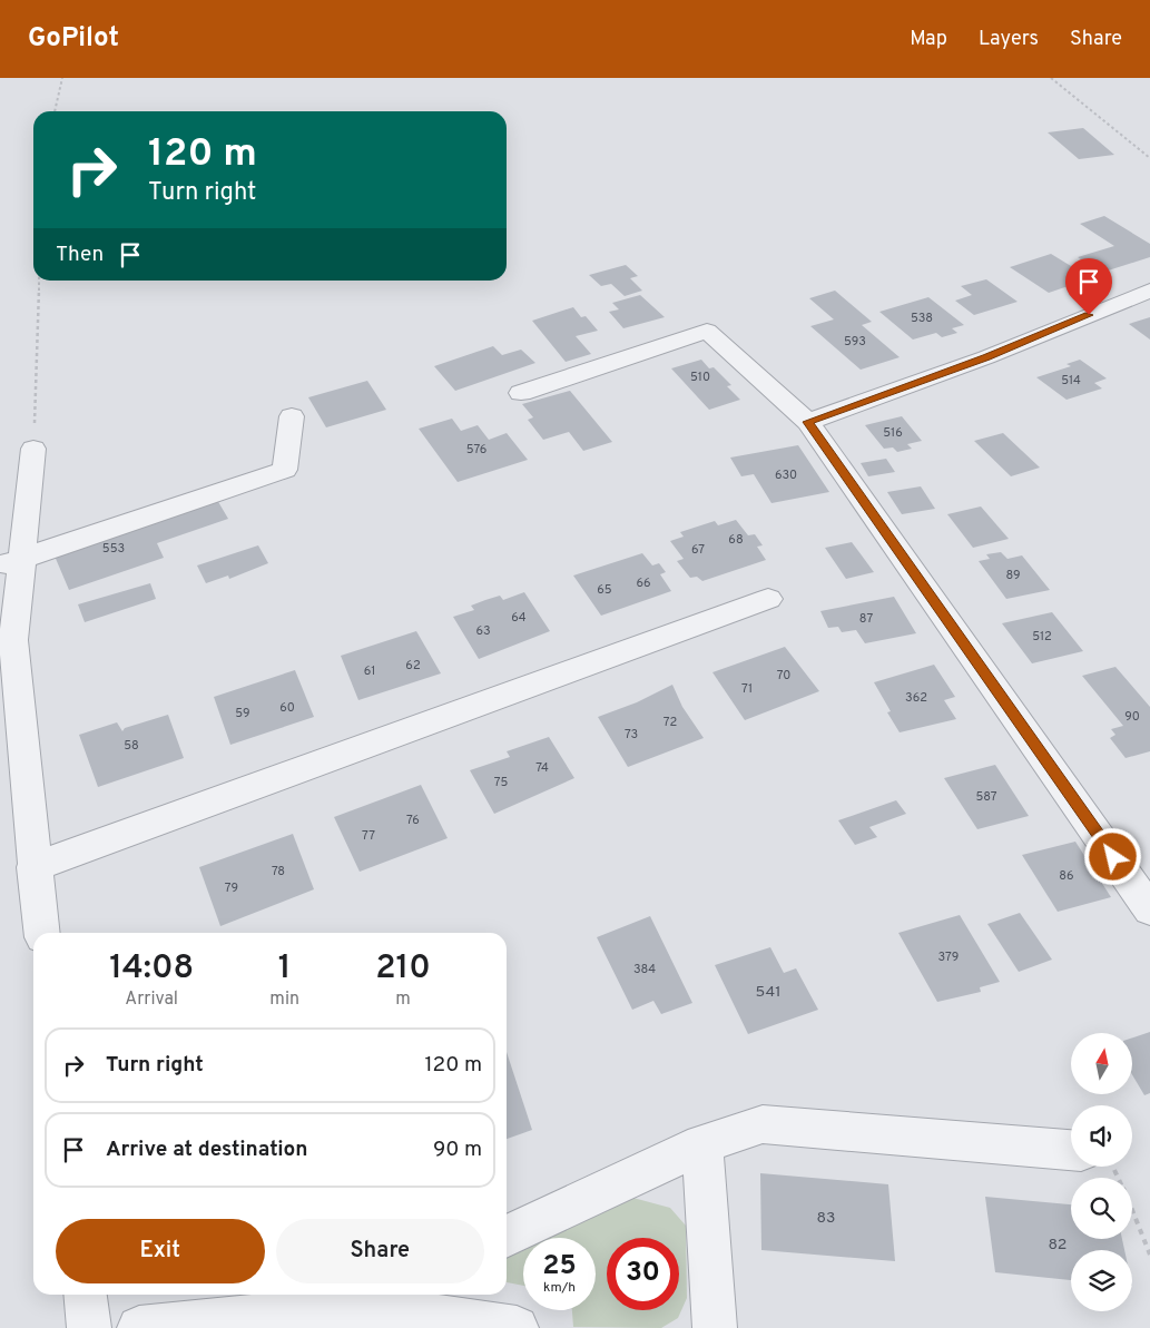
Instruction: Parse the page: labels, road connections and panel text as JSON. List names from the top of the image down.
{
  "house_numbers": [
    "538",
    "593",
    "510",
    "514",
    "516",
    "576",
    "630",
    "68",
    "553",
    "67",
    "89",
    "66",
    "65",
    "64",
    "87",
    "63",
    "512",
    "62",
    "61",
    "70",
    "71",
    "362",
    "60",
    "59",
    "90",
    "72",
    "73",
    "58",
    "74",
    "75",
    "587",
    "76",
    "77",
    "78",
    "86",
    "79",
    "379",
    "384",
    "541",
    "83",
    "82"
  ],
  "north": "top",
  "page": {
    "header": "GoPilot",
    "nav": ["Map", "Layers", "Share"],
    "turn": ["120 m", "Turn right"],
    "then": "Then",
    "eta": [
      "14:08",
      "Arrival",
      "1",
      "min",
      "210",
      "m"
    ],
    "list": [
      {
        "name": "Turn right",
        "value": "120 m"
      },
      {
        "name": "Arrive at destination",
        "value": "90 m"
      }
    ],
    "buttons": ["Exit", "Share"],
    "speed": "25 km/h",
    "limit": "30"
  }
}
